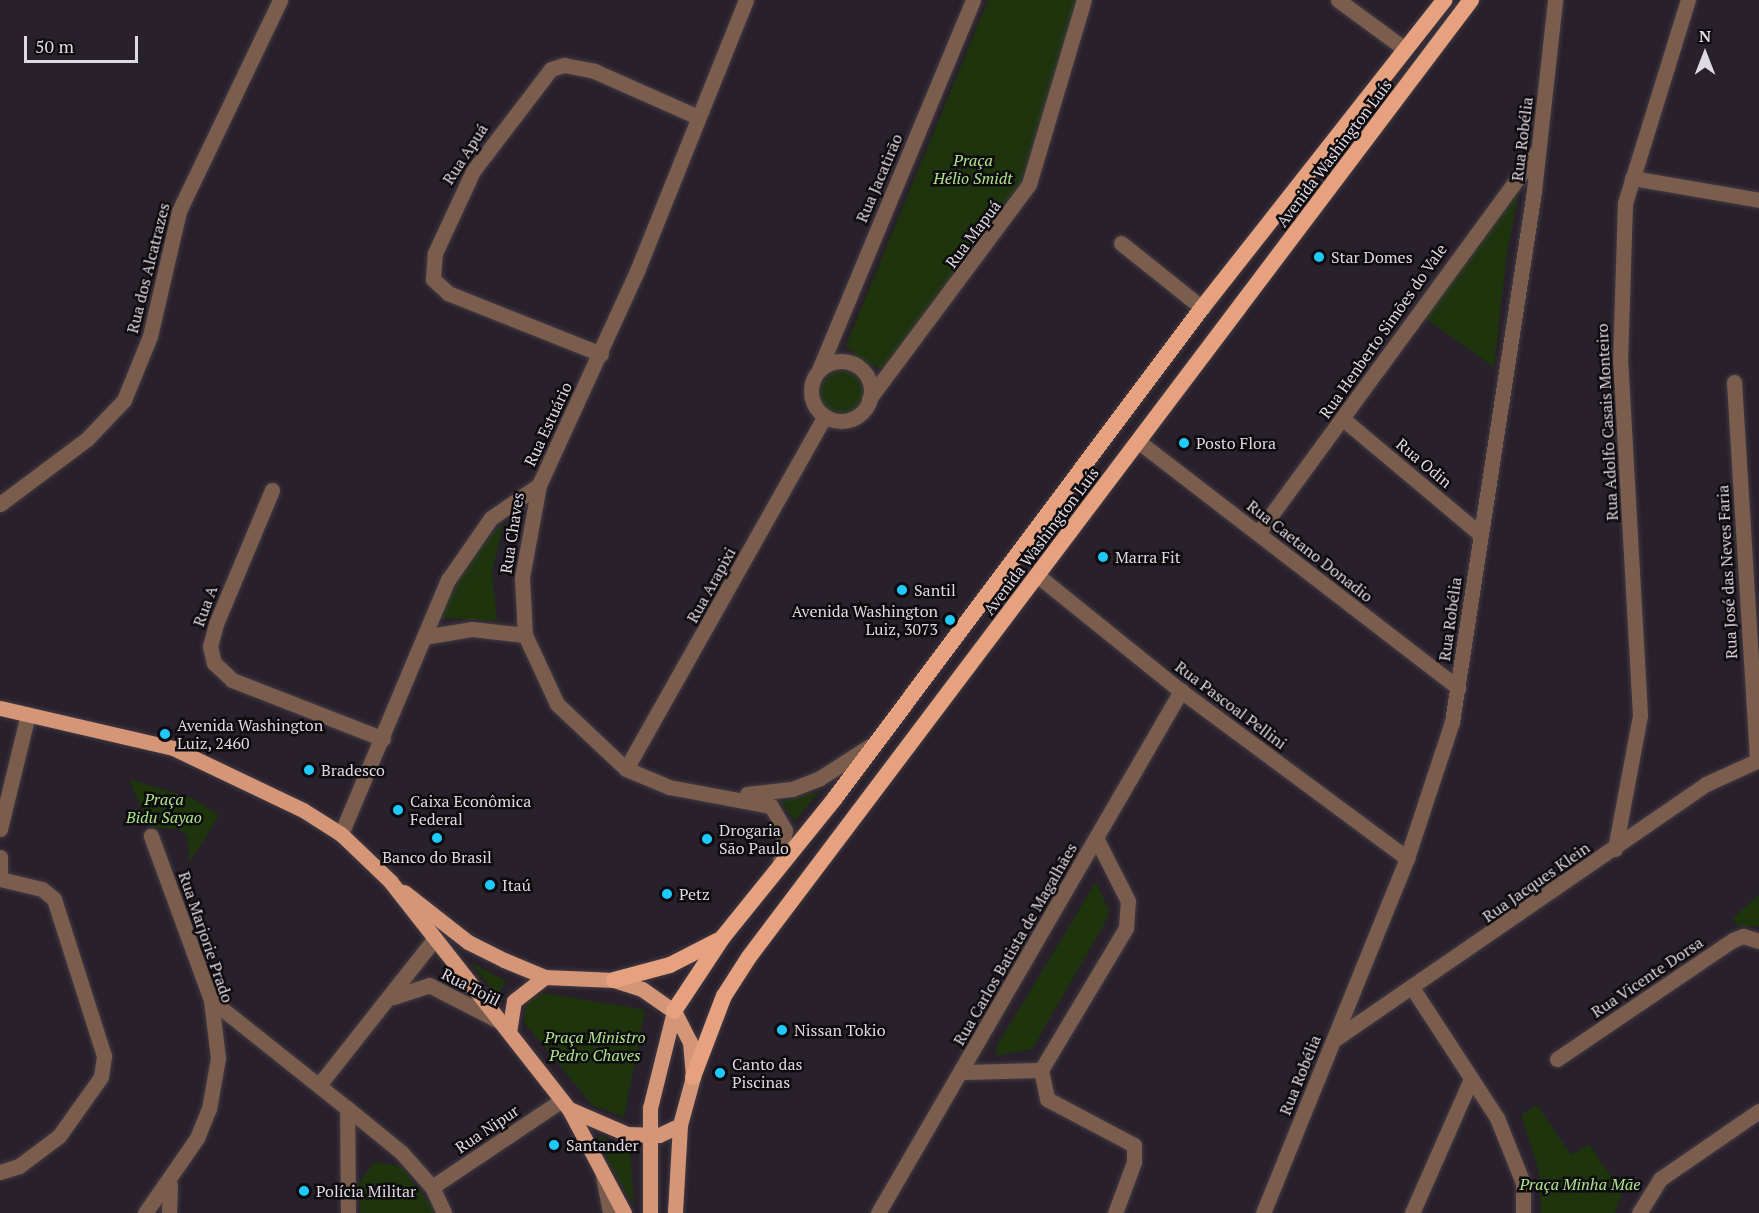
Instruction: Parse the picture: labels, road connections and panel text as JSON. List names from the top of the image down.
{
  "streets": {
    "highway": ["Avenida Washington Luís"],
    "street": [
      "Rua Robélia",
      "Rua Apuá",
      "Rua Jacatirão",
      "Rua Mapuá",
      "Rua dos Alcatrazes",
      "Rua Henberto Simões do Vale",
      "Rua Adolfo Casais Monteiro",
      "Rua Estuário",
      "Rua Odin",
      "Rua Chaves",
      "Rua Caetano Donadio",
      "Rua José das Neves Faria",
      "Rua Arapixi",
      "Rua A",
      "Rua Pascoal Pellini",
      "Rua Jacques Klein",
      "Rua Marjorie Prado",
      "Rua Carlos Batista de Magalhães",
      "Rua Vicente Dorsa",
      "Rua Tojil",
      "Rua Nipur"
    ]
  },
  "crossings": [
    ["Rua Robélia", "Rua Henberto Simões do Vale"],
    ["Rua Robélia", "Rua Odin"],
    ["Rua Robélia", "Rua Caetano Donadio"],
    ["Rua Robélia", "Rua Pascoal Pellini"],
    ["Rua Robélia", "Rua Jacques Klein"],
    ["Avenida Washington Luís", "Rua Chaves"],
    ["Avenida Washington Luís", "Rua Caetano Donadio"],
    ["Avenida Washington Luís", "Rua Pascoal Pellini"],
    ["Rua Apuá", "Rua Estuário"],
    ["Rua Jacatirão", "Rua Mapuá"],
    ["Rua Jacatirão", "Rua Arapixi"],
    ["Rua Mapuá", "Rua Arapixi"],
    ["Rua Henberto Simões do Vale", "Rua Odin"],
    ["Rua Henberto Simões do Vale", "Rua Caetano Donadio"],
    ["Rua Adolfo Casais Monteiro", "Rua Jacques Klein"],
    ["Rua Estuário", "Rua Chaves"],
    ["Rua Estuário", "Rua A"],
    ["Rua Chaves", "Rua Arapixi"],
    ["Rua José das Neves Faria", "Rua Jacques Klein"],
    ["Rua Pascoal Pellini", "Rua Carlos Batista de Magalhães"]
  ],
  "parks": [
    "Praça Hélio Smidt",
    "Praça Bidu Sayao",
    "Praça Ministro Pedro Chaves",
    "Praça Minha Mãe"
  ],
  "places": [
    "Star Domes",
    "Posto Flora",
    "Marra Fit",
    "Santil",
    "Avenida Washington Luiz, 3073",
    "Avenida Washington Luiz, 2460",
    "Bradesco",
    "Caixa Econômica Federal",
    "Banco do Brasil",
    "Drogaria São Paulo",
    "Itaú",
    "Petz",
    "Nissan Tokio",
    "Canto das Piscinas",
    "Santander",
    "Polícia Militar"
  ],
  "scale_bar": "50 m",
  "north": "top"
}
